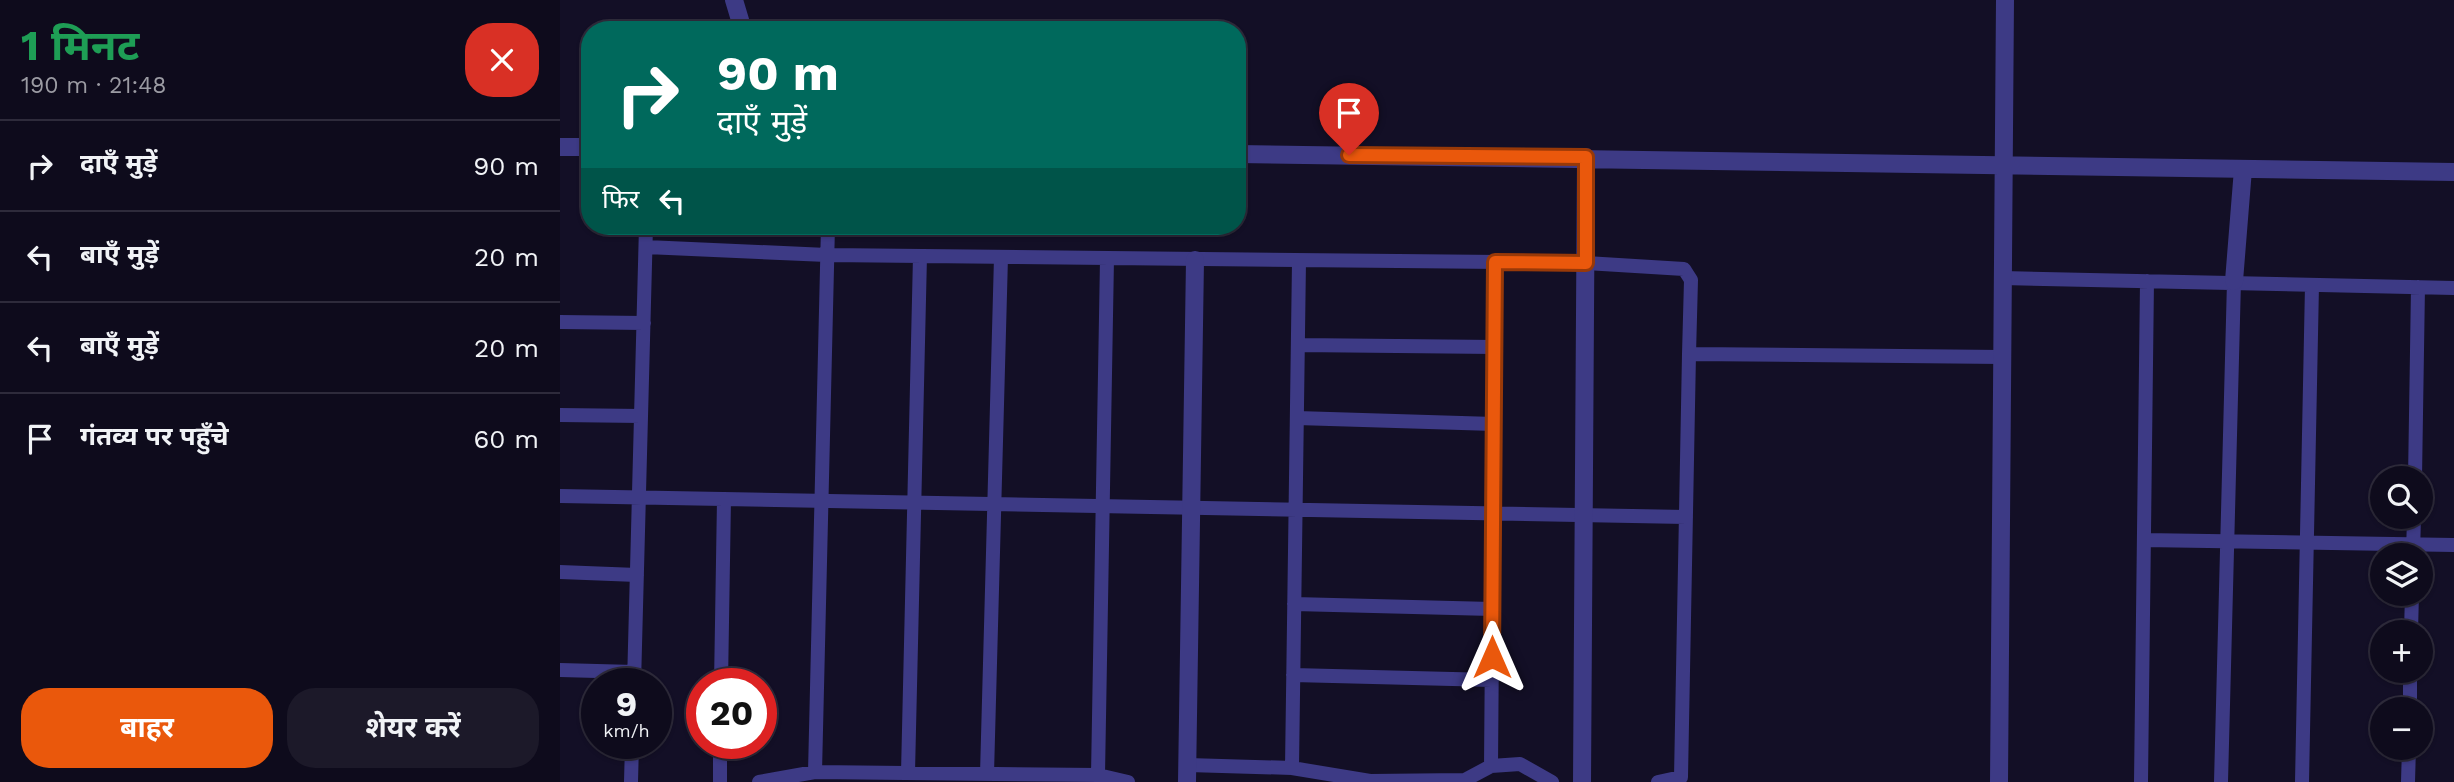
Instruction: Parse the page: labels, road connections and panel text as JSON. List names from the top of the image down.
{
  "page": {
    "heading": ["1 मिनट", "190 m · 21:48"],
    "turn": ["90 m", "दाएँ मुड़ें"],
    "list": [
      {
        "name": "दाएँ मुड़ें",
        "value": "90 m"
      },
      {
        "name": "बाएँ मुड़ें",
        "value": "20 m"
      },
      {
        "name": "बाएँ मुड़ें",
        "value": "20 m"
      },
      {
        "name": "गंतव्य पर पहुँचे",
        "value": "60 m"
      }
    ],
    "then": "फिर",
    "map_buttons": ["+", "−"],
    "speed": "9 km/h",
    "limit": "20",
    "buttons": ["बाहर", "शेयर करें"]
  }
}
